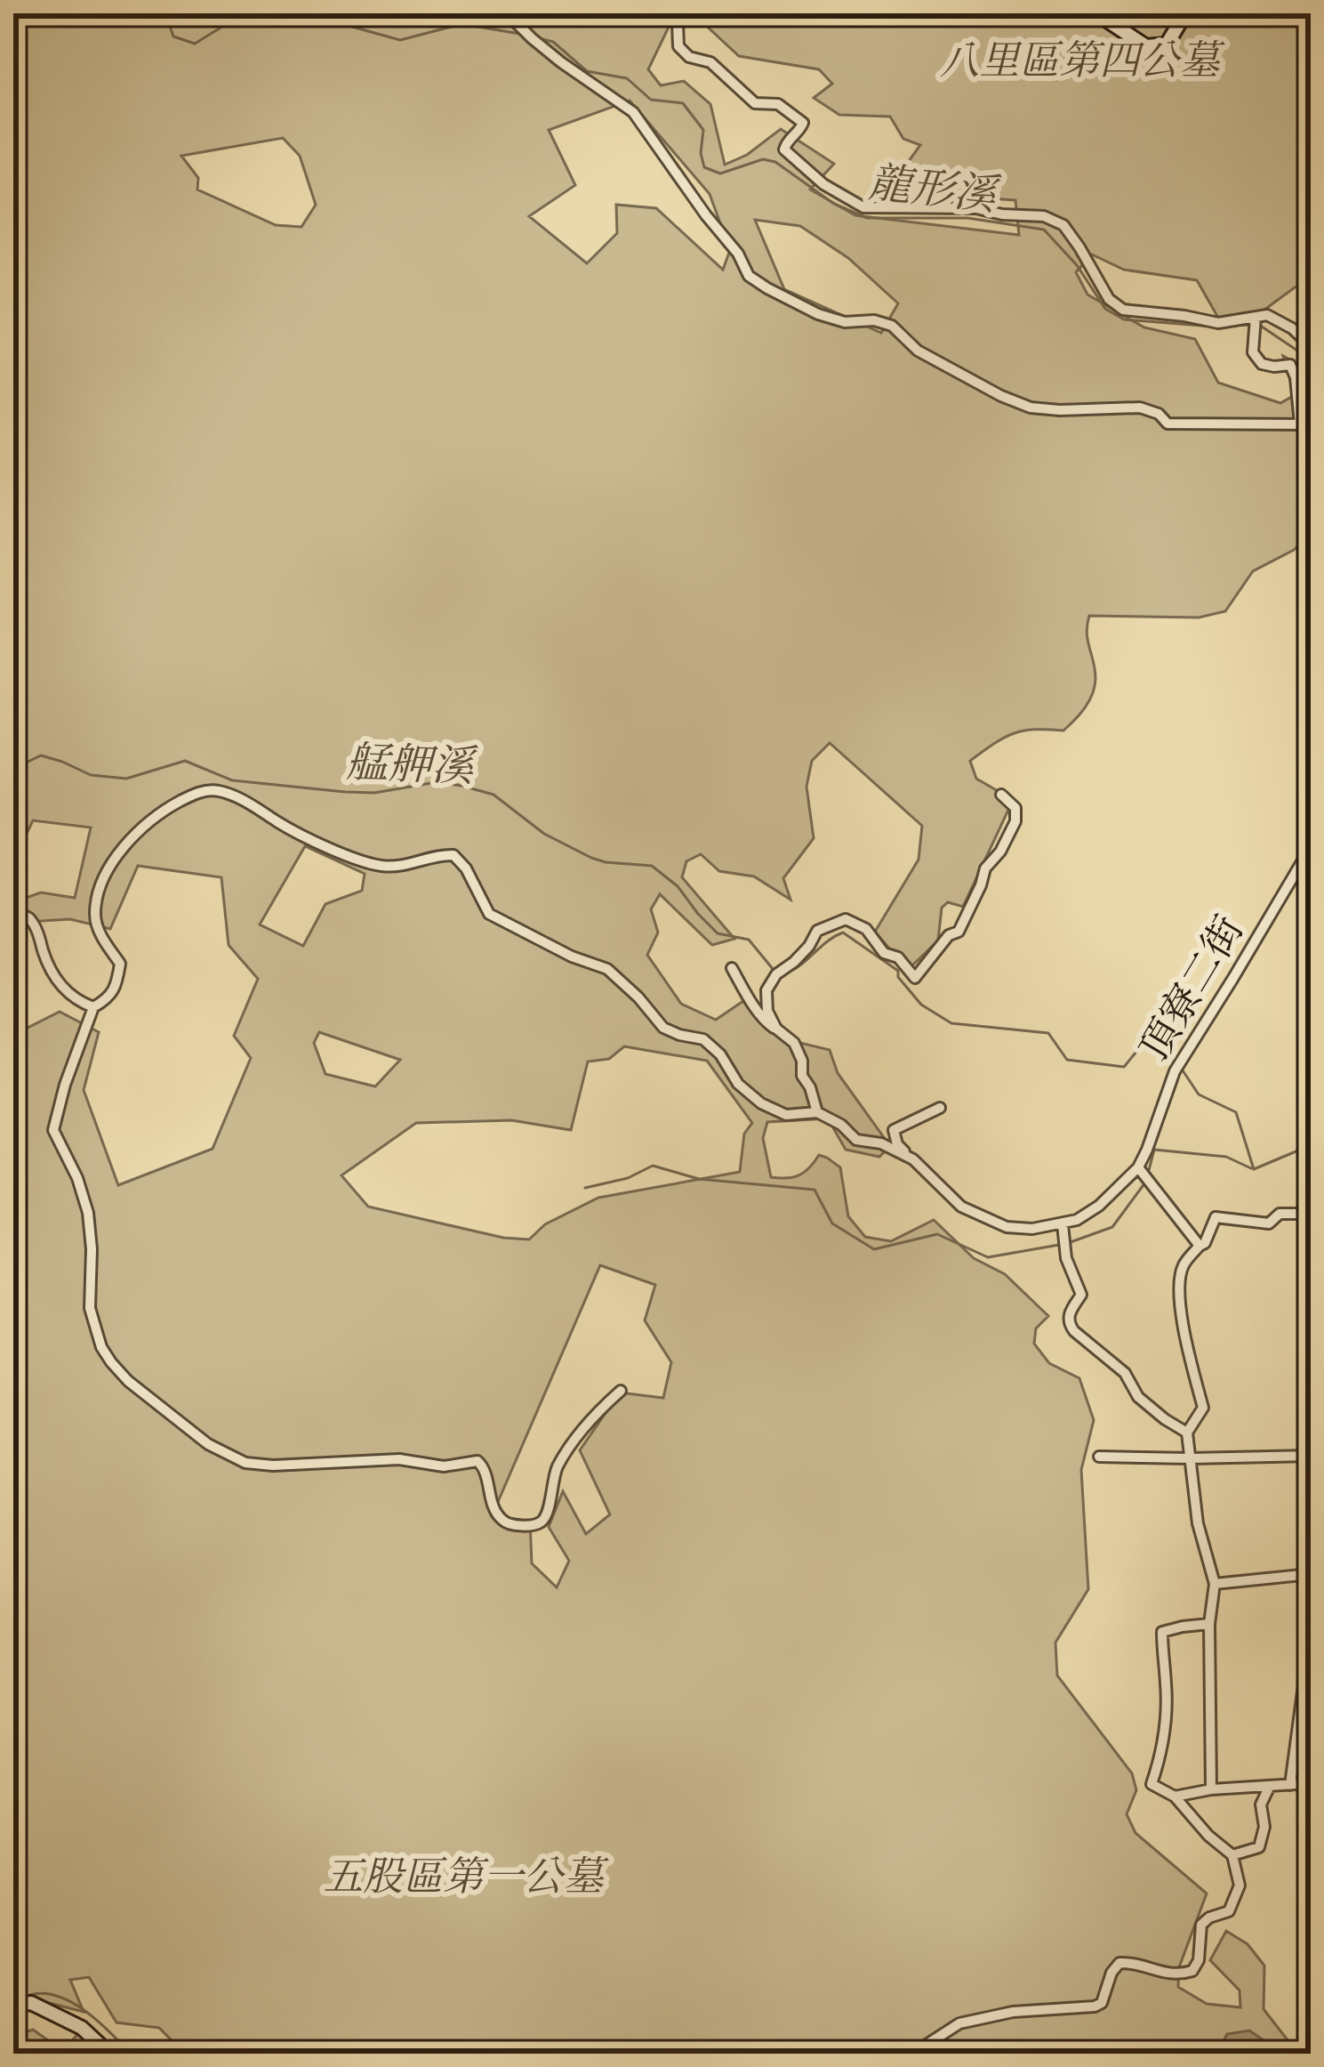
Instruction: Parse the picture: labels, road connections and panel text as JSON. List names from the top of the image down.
{
  "streets": {
    "street": ["頂寮二街"]
  },
  "water": ["龍形溪", "艋舺溪"],
  "parks": ["八里區第四公墓", "五股區第一公墓"]
}
